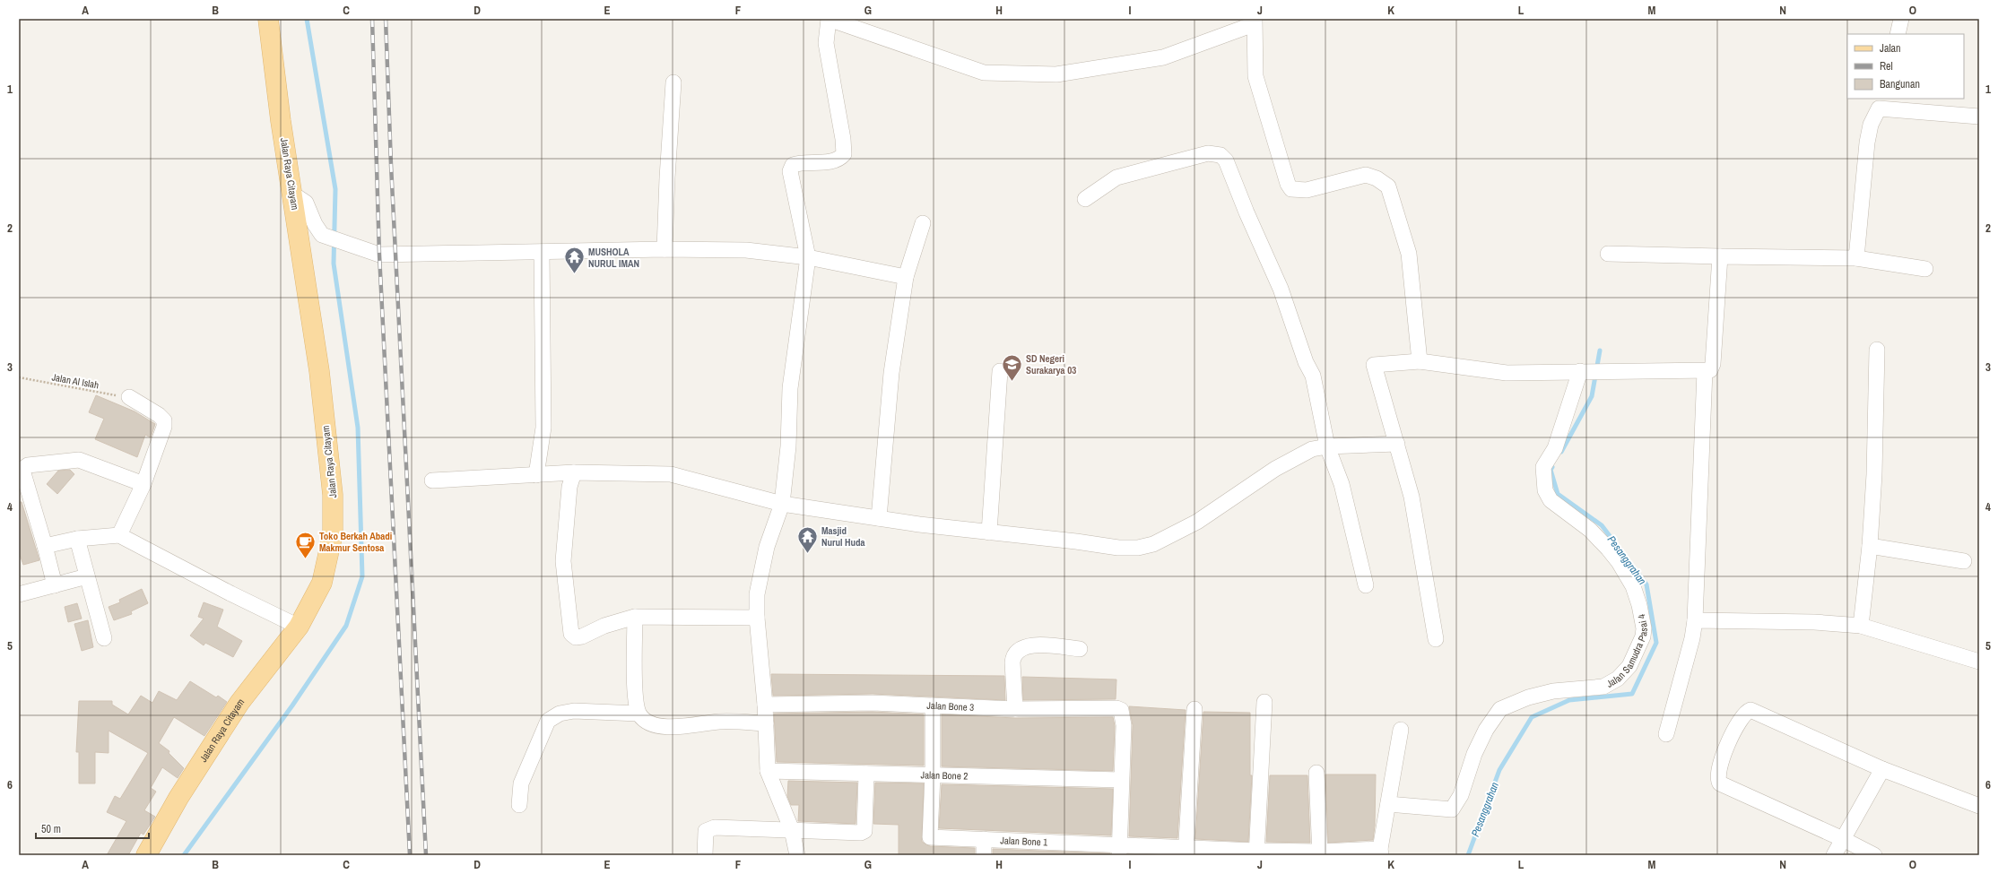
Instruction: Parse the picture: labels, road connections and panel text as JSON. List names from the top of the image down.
{
  "streets": {
    "main road": ["Jalan Raya Citayam"],
    "street": [
      "Jalan Samudra Pasai 4",
      "Jalan Bone 3",
      "Jalan Bone 2",
      "Jalan Bone 1"
    ],
    "path": ["Jalan Al Islah"]
  },
  "crossings": [
    ["Jalan Bone 3", "Jalan Bone 2"],
    ["Jalan Bone 2", "Jalan Bone 1"]
  ],
  "water": ["Pesanggrahan"],
  "places": {
    "temple": ["MUSHOLA NURUL IMAN", "Masjid Nurul Huda"],
    "school or university": ["SD Negeri Surakarya 03"],
    "cafe": ["Toko Berkah Abadi Makmur Sentosa"]
  },
  "legend": ["Jalan", "Rel", "Bangunan"],
  "scale_bar": "50 m",
  "grid": {
    "columns": [
      "A",
      "B",
      "C",
      "D",
      "E",
      "F",
      "G",
      "H",
      "I",
      "J",
      "K",
      "L",
      "M",
      "N",
      "O"
    ],
    "rows": [
      "1",
      "2",
      "3",
      "4",
      "5",
      "6"
    ]
  }
}
